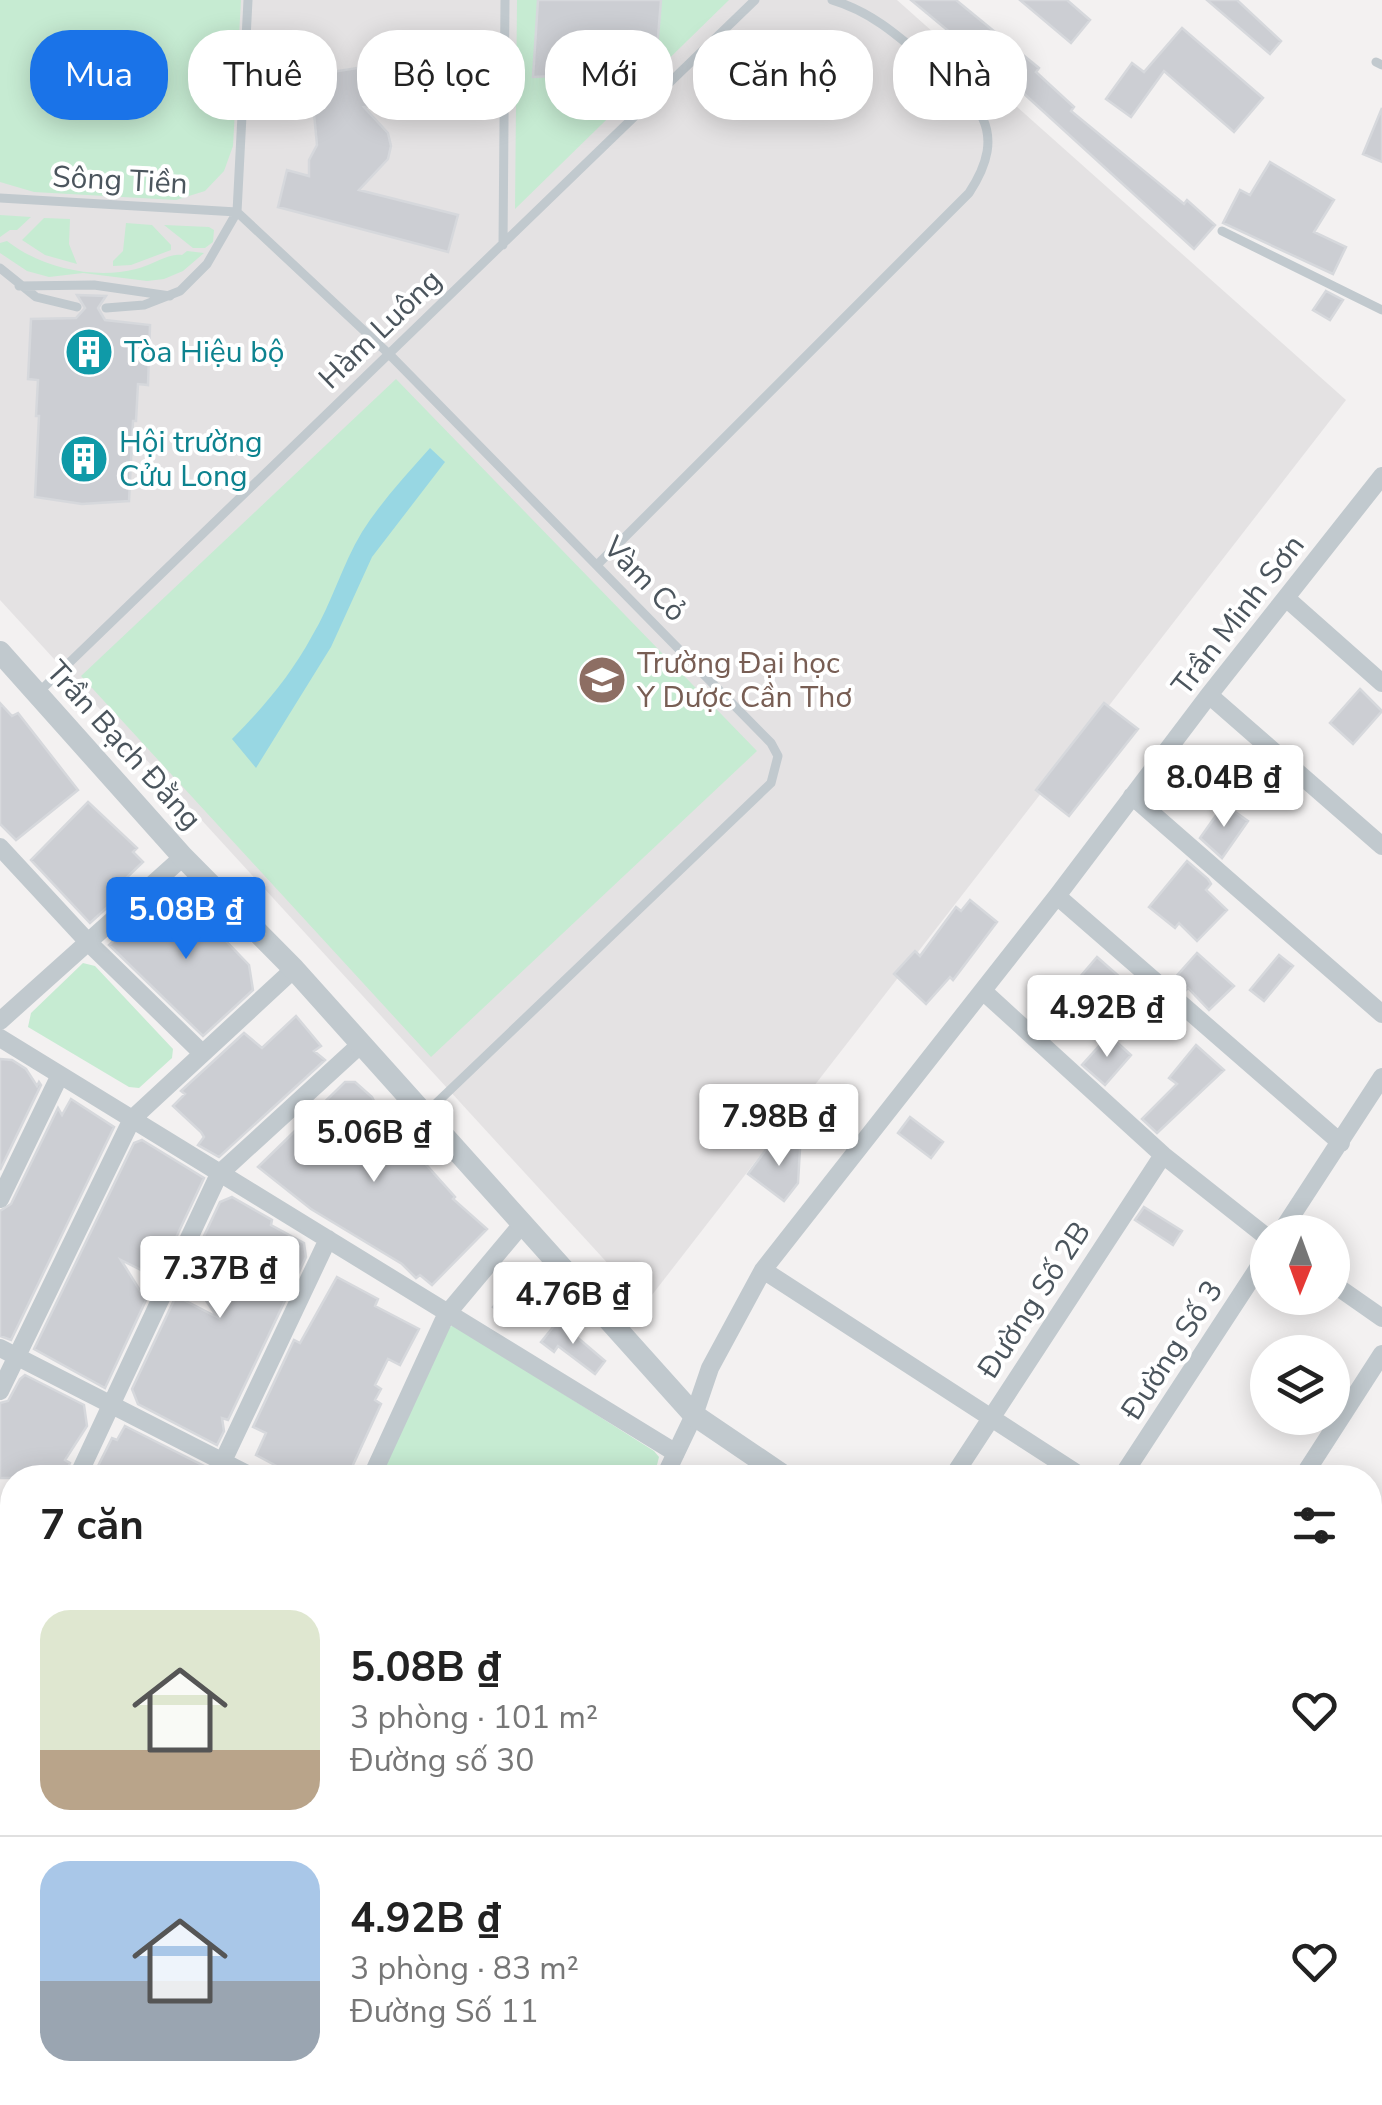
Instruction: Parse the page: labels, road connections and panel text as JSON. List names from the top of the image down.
{
  "streets": {
    "street": [
      "Trần Minh Sơn",
      "Trần Bạch Đằng",
      "Đường Số 2B",
      "Đường Số 3"
    ],
    "lane": ["Sông Tiền", "Hàm Luông", "Vàm Cỏ"]
  },
  "crossings": [
    ["Sông Tiền", "Vàm Cỏ"],
    ["Hàm Luông", "Vàm Cỏ"],
    ["Hàm Luông", "Trần Bạch Đằng"],
    ["Vàm Cỏ", "Trần Bạch Đằng"],
    ["Trần Minh Sơn", "Trần Bạch Đằng"]
  ],
  "places": {
    "building": ["Tòa Hiệu bộ", "Hội trường Cửu Long"],
    "school or university": ["Trường Đại học Y Dược Cần Thơ"]
  },
  "north": "bottom",
  "page": {
    "chip": [
      "Mua",
      "Thuê",
      "Bộ lọc",
      "Mới",
      "Căn hộ",
      "Nhà"
    ],
    "price": [
      "8.04B ₫",
      "5.08B ₫",
      "4.92B ₫",
      "7.98B ₫",
      "5.06B ₫",
      "7.37B ₫",
      "4.76B ₫"
    ],
    "heading": "7 căn",
    "list": [
      {
        "name": "5.08B ₫",
        "note": "3 phòng · 101 m² · Đường số 30"
      },
      {
        "name": "4.92B ₫",
        "note": "3 phòng · 83 m² · Đường Số 11"
      }
    ]
  }
}
